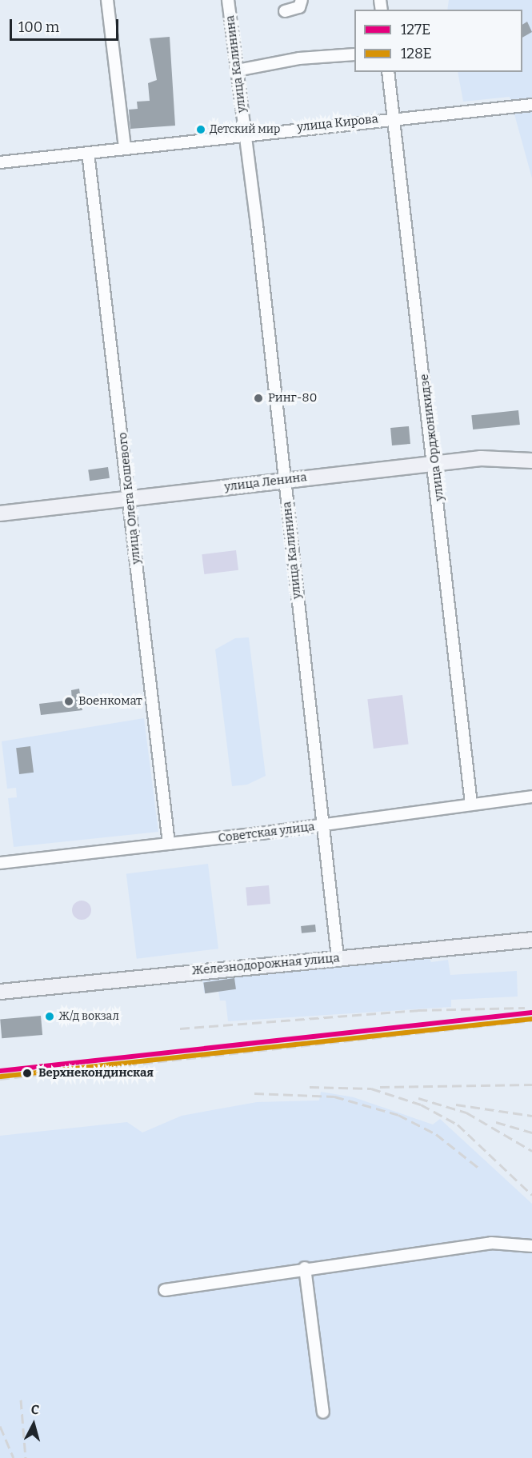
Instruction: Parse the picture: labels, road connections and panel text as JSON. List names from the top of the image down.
{
  "streets": {
    "main road": ["улица Ленина", "Железнодорожная улица"],
    "street": [
      "улица Калинина",
      "улица Кирова",
      "улица Орджоникидзе",
      "улица Олега Кошевого",
      "Советская улица"
    ]
  },
  "crossings": [
    ["улица Калинина", "улица Кирова"],
    ["улица Калинина", "улица Ленина"],
    ["улица Калинина", "Советская улица"],
    ["улица Калинина", "Железнодорожная улица"],
    ["улица Кирова", "улица Орджоникидзе"],
    ["улица Кирова", "улица Олега Кошевого"],
    ["улица Орджоникидзе", "улица Ленина"],
    ["улица Орджоникидзе", "Советская улица"],
    ["улица Ленина", "улица Олега Кошевого"],
    ["улица Олега Кошевого", "Советская улица"]
  ],
  "places": [
    "Детский мир",
    "Ринг-80",
    "Военкомат",
    "Ж/д вокзал",
    "Верхнекондинская"
  ],
  "lines": ["transit line 127Е", "transit line 128Е"],
  "legend": ["127Е", "128Е"],
  "scale_bar": "100 m",
  "north": "top"
}
